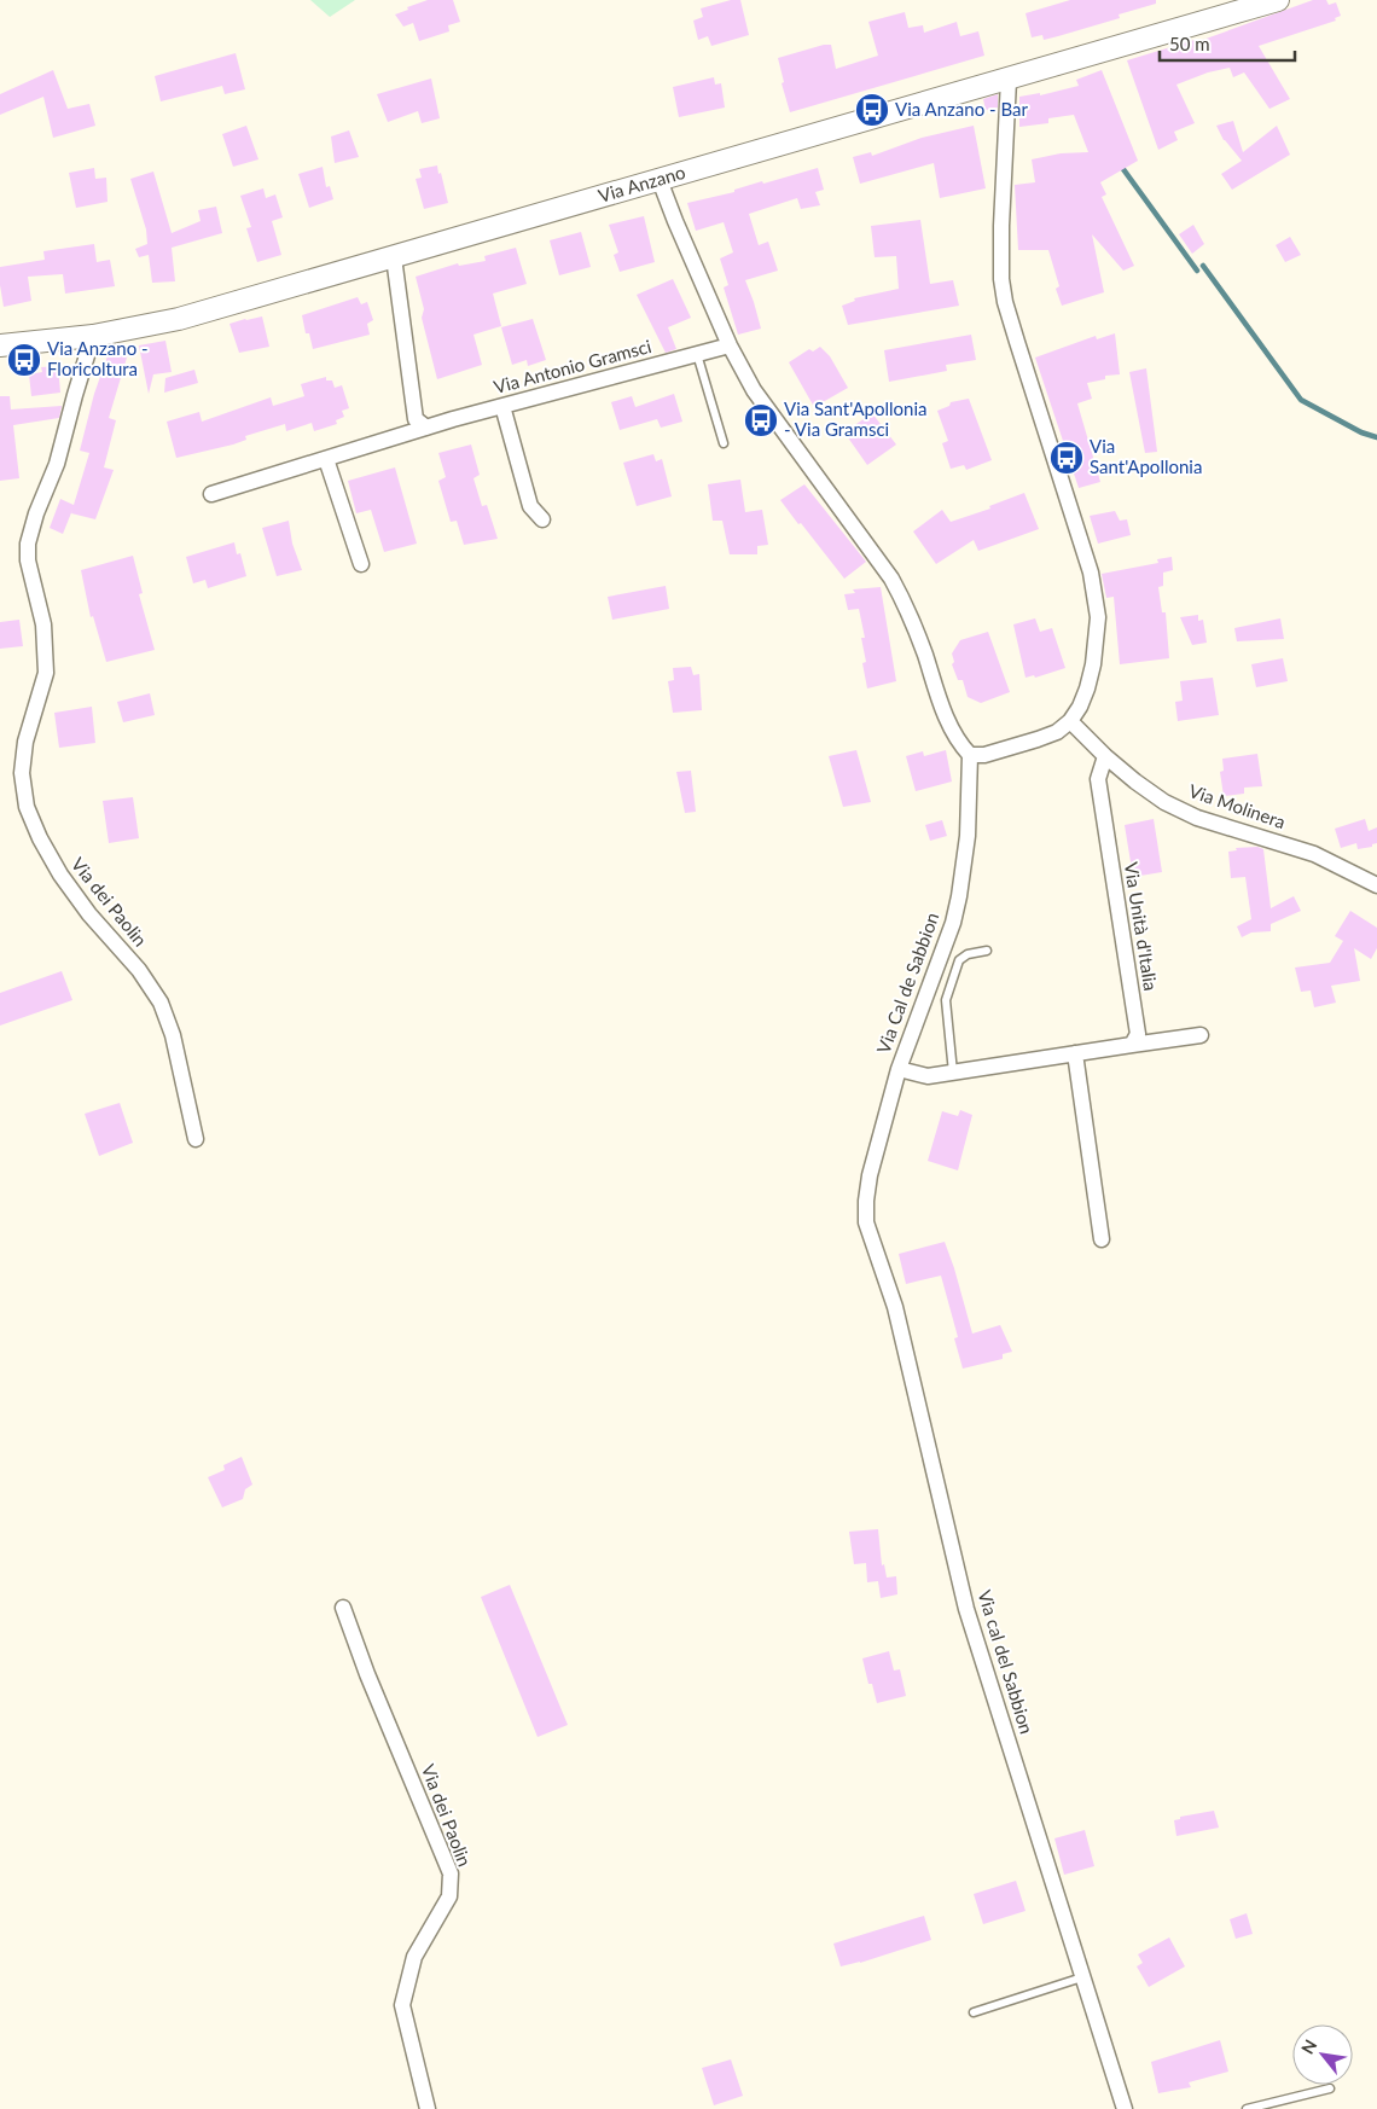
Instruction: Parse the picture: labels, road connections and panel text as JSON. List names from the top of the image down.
{
  "streets": {
    "main road": ["Via Anzano"],
    "street": [
      "Via Antonio Gramsci",
      "Via Molinera",
      "Via dei Paolin",
      "Via Unità d'Italia",
      "Via Cal de Sabbion",
      "Via cal del Sabbion"
    ]
  },
  "crossings": [
    ["Via Anzano", "Via dei Paolin"],
    ["Via Molinera", "Via Unità d'Italia"],
    ["Via Cal de Sabbion", "Via cal del Sabbion"]
  ],
  "places": {
    "bus stop": [
      "Via Anzano - Bar",
      "Via Anzano - Floricoltura",
      "Via Sant'Apollonia - Via Gramsci",
      "Via Sant'Apollonia"
    ]
  },
  "scale_bar": "50 m",
  "north": "top left"
}
